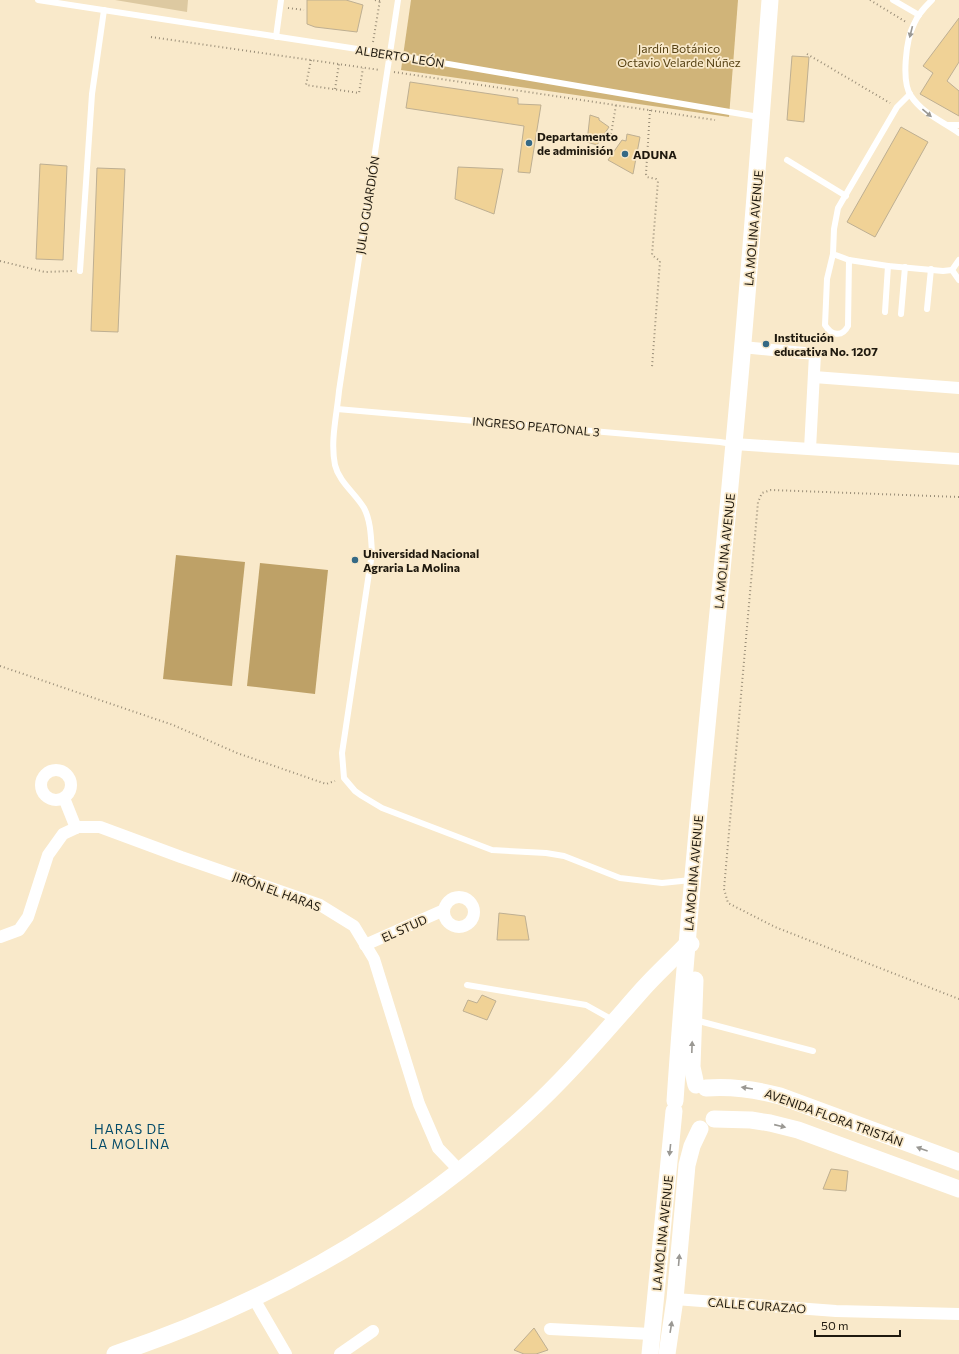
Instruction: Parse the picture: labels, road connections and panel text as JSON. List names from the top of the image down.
{
  "streets": {
    "main road": ["LA MOLINA AVENUE", "AVENIDA FLORA TRISTÁN"],
    "street": ["JIRÓN EL HARAS", "EL STUD", "CALLE CURAZAO"],
    "lane": ["ALBERTO LEÓN", "JULIO GUARDIÓN", "INGRESO PEATONAL 3"]
  },
  "crossings": [
    ["ALBERTO LEÓN", "JULIO GUARDIÓN"],
    ["ALBERTO LEÓN", "LA MOLINA AVENUE"],
    ["JULIO GUARDIÓN", "INGRESO PEATONAL 3"],
    ["LA MOLINA AVENUE", "INGRESO PEATONAL 3"],
    ["LA MOLINA AVENUE", "AVENIDA FLORA TRISTÁN"],
    ["LA MOLINA AVENUE", "CALLE CURAZAO"],
    ["JIRÓN EL HARAS", "EL STUD"]
  ],
  "districts": ["HARAS DE LA MOLINA"],
  "parks": ["Jardín Botánico Octavio Velarde Núñez"],
  "places": [
    "Departamento de adminisión",
    "ADUNA",
    "Institución educativa No. 1207",
    "Universidad Nacional Agraria La Molina"
  ],
  "scale_bar": "50 m"
}
